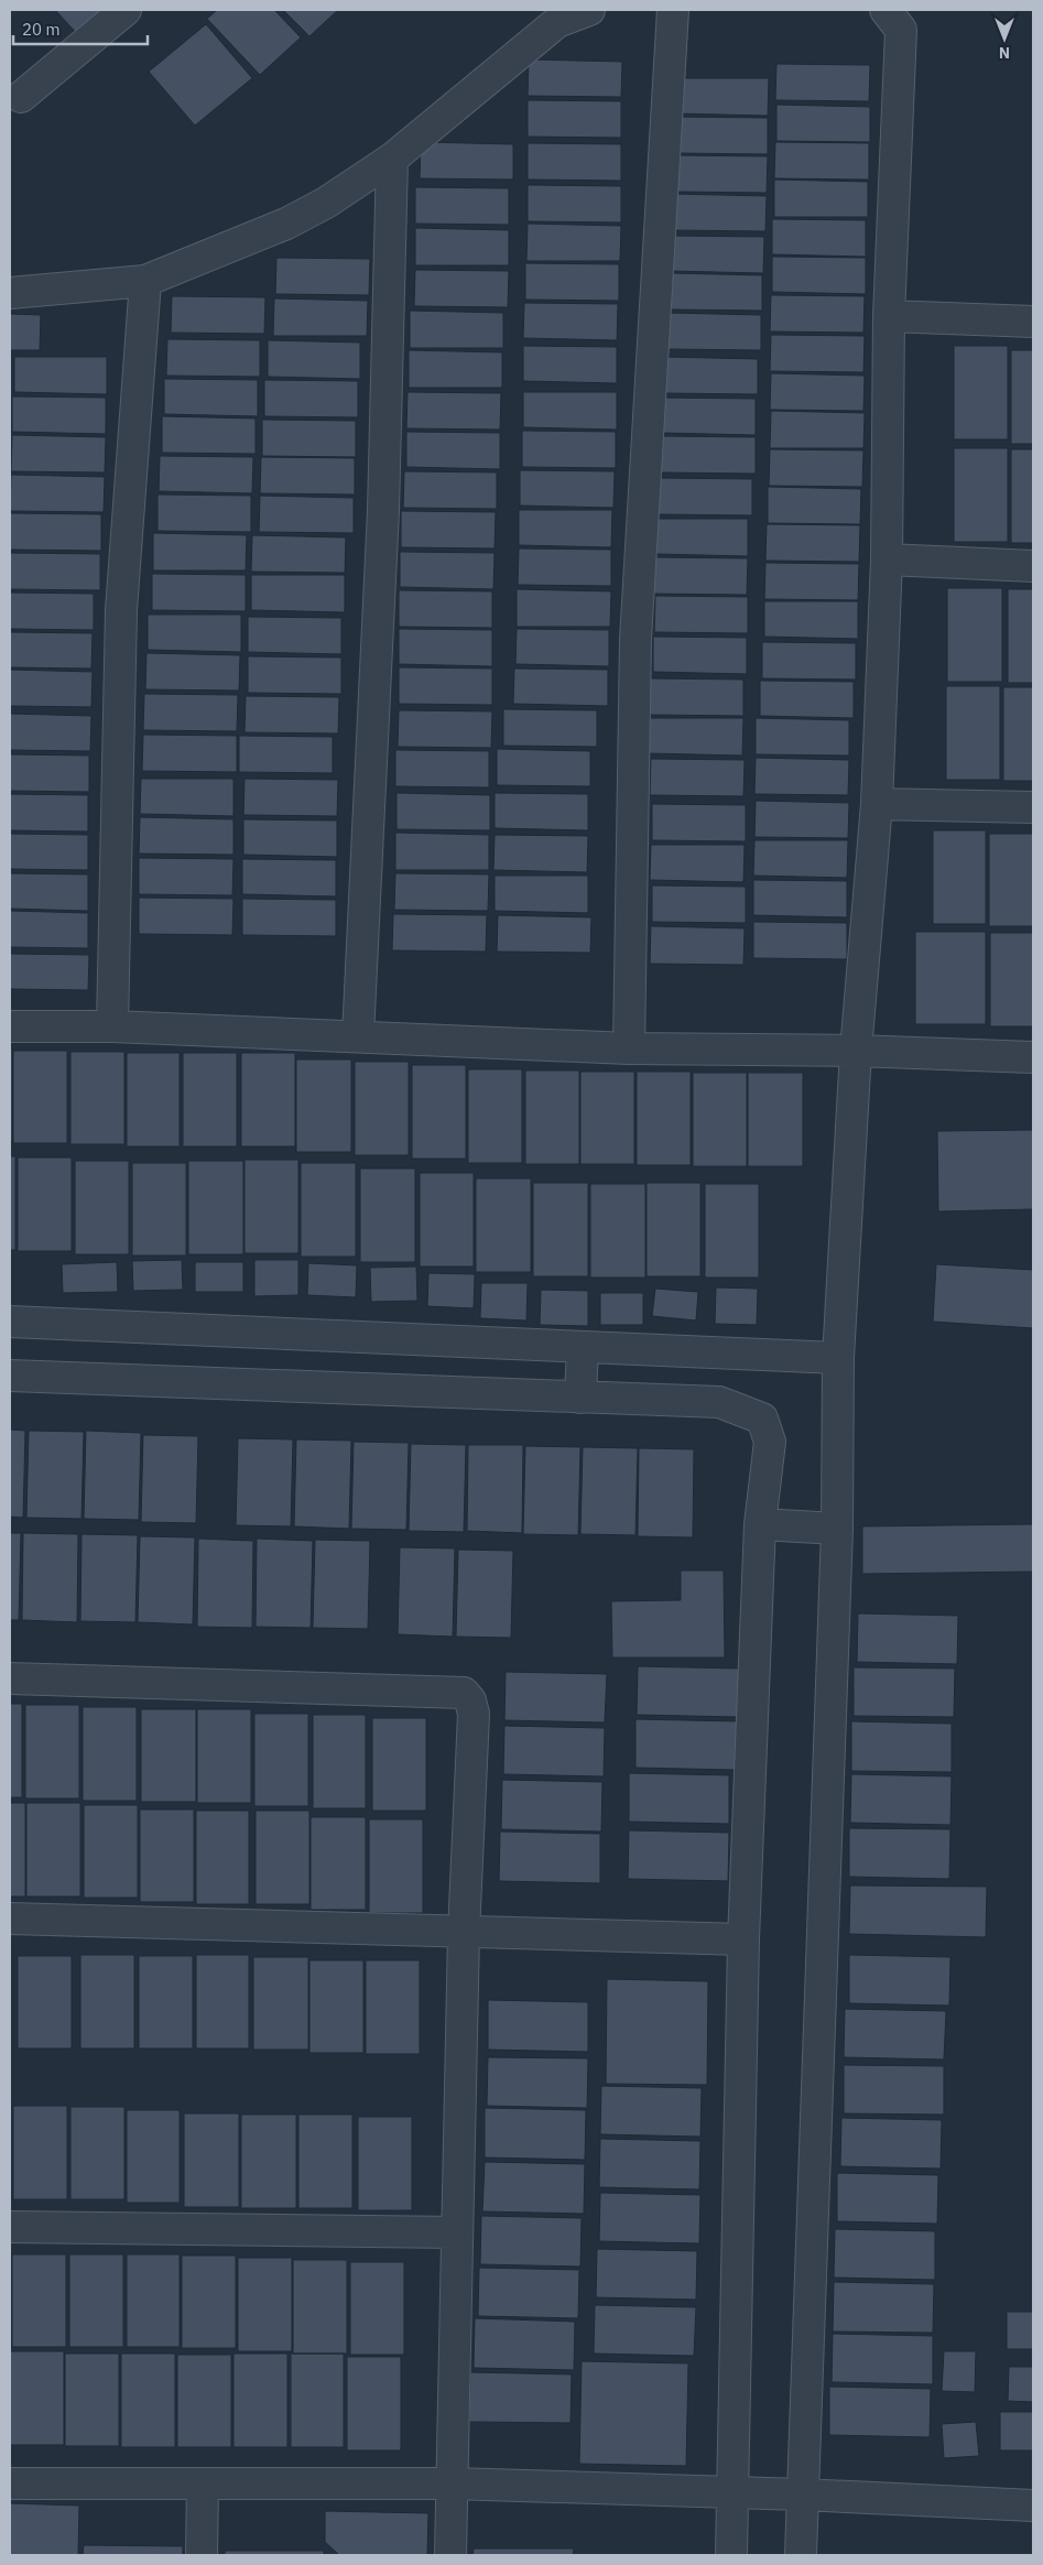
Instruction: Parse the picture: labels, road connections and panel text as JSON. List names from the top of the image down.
{
  "scale_bar": "20 m",
  "north": "bottom"
}
